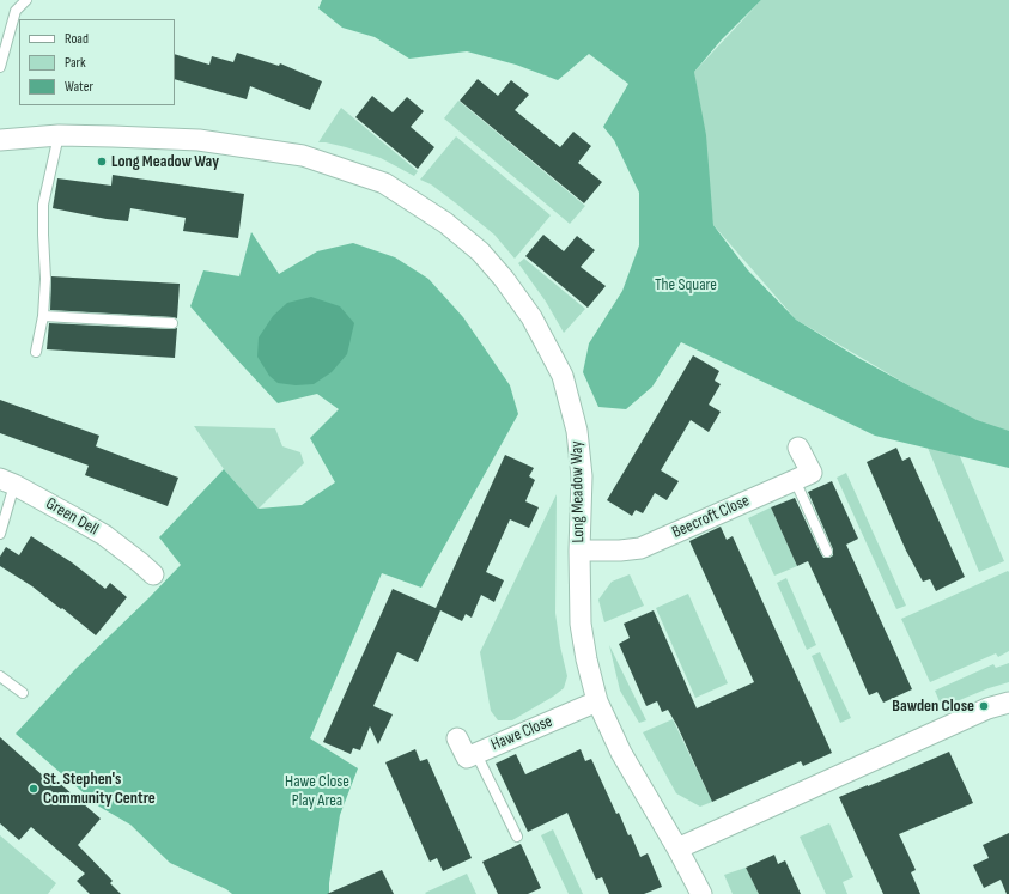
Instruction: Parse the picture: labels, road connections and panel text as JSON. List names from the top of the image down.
{
  "streets": {
    "street": [
      "Long Meadow Way",
      "Green Dell",
      "Beecroft Close",
      "Hawe Close"
    ]
  },
  "crossings": [
    ["Long Meadow Way", "Beecroft Close"],
    ["Long Meadow Way", "Hawe Close"]
  ],
  "parks": ["The Square", "Hawe Close Play Area"],
  "places": ["Long Meadow Way", "Bawden Close", "St. Stephen's Community Centre"],
  "legend": ["Road", "Park", "Water"]
}
